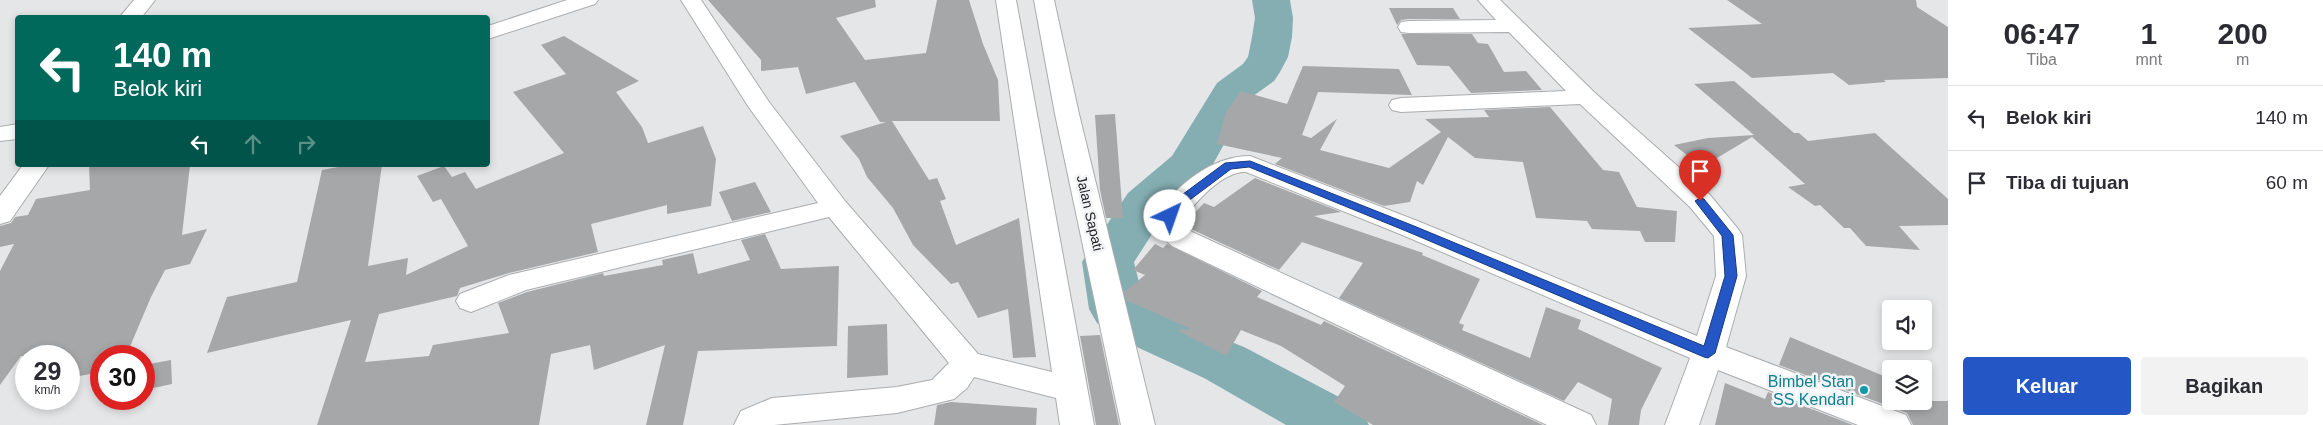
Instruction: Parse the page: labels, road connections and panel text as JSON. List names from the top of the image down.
{
  "streets": {
    "main road": ["Jalan Sapati"]
  },
  "places": ["Bimbel Stan SS Kendari"],
  "page": {
    "eta": [
      "06:47",
      "Tiba",
      "1",
      "mnt",
      "200",
      "m"
    ],
    "turn": ["140 m", "Belok kiri"],
    "list": [
      {
        "name": "Belok kiri",
        "value": "140 m"
      },
      {
        "name": "Tiba di tujuan",
        "value": "60 m"
      }
    ],
    "speed": "29 km/h",
    "limit": "30",
    "buttons": ["Keluar", "Bagikan"]
  }
}
